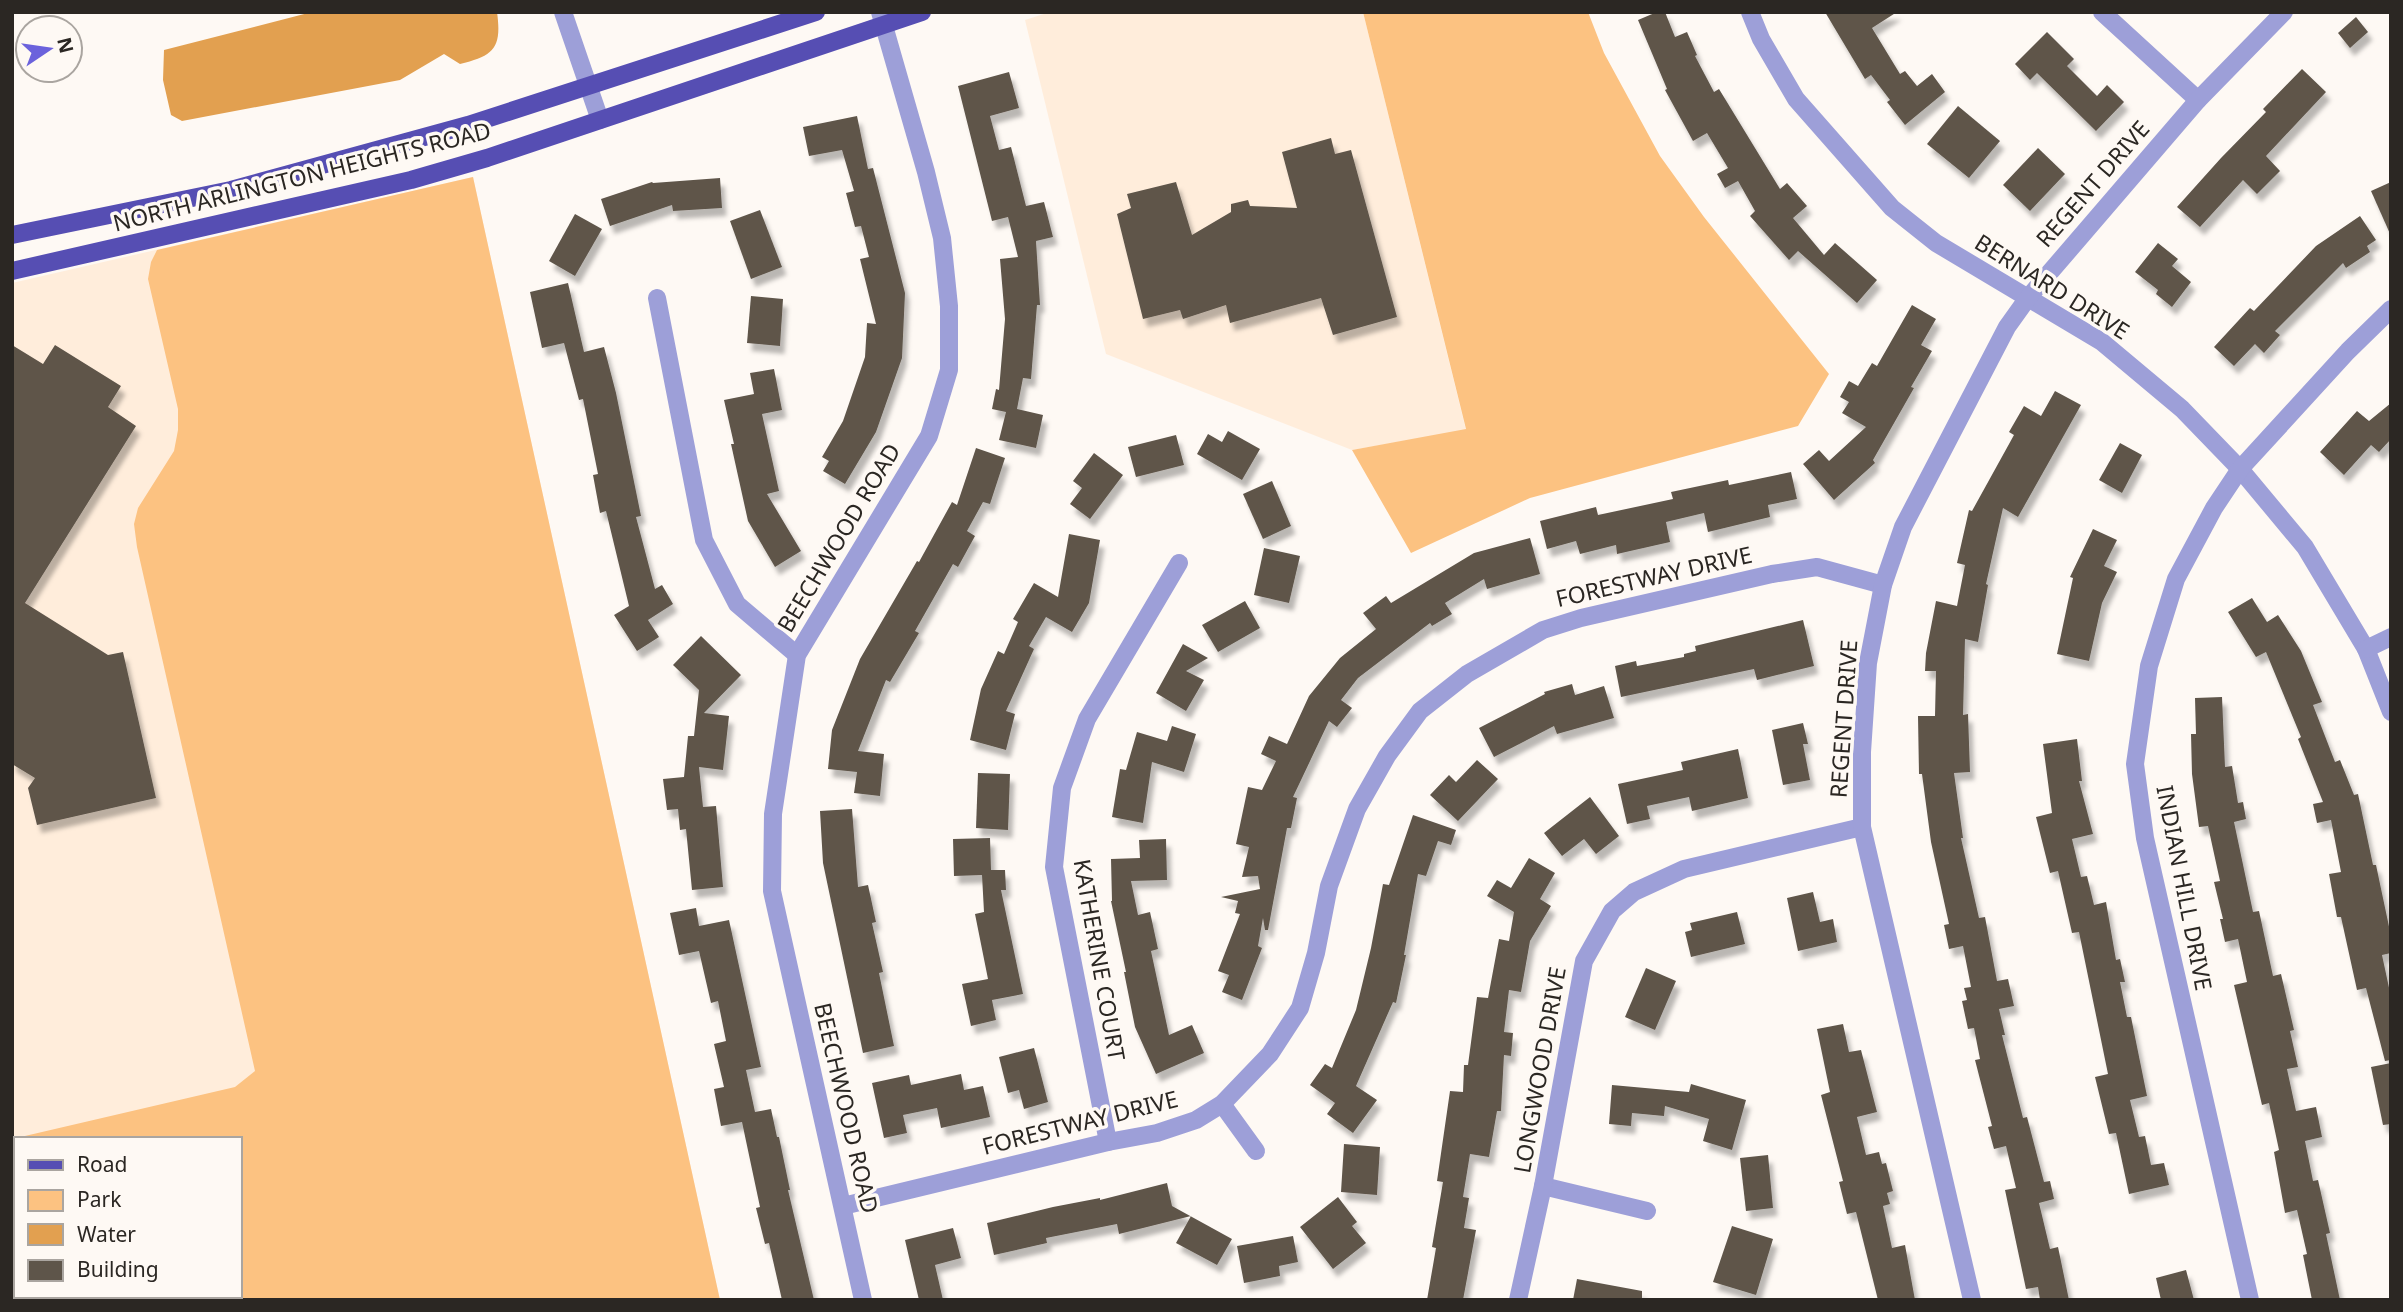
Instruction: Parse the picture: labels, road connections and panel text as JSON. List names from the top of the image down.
{
  "streets": {
    "main road": ["NORTH ARLINGTON HEIGHTS ROAD"],
    "street": [
      "REGENT DRIVE",
      "BERNARD DRIVE",
      "BEECHWOOD ROAD",
      "FORESTWAY DRIVE",
      "INDIAN HILL DRIVE",
      "KATHERINE COURT",
      "LONGWOOD DRIVE"
    ]
  },
  "crossings": [
    ["NORTH ARLINGTON HEIGHTS ROAD", "BEECHWOOD ROAD"],
    ["REGENT DRIVE", "BERNARD DRIVE"],
    ["REGENT DRIVE", "FORESTWAY DRIVE"],
    ["REGENT DRIVE", "LONGWOOD DRIVE"],
    ["BERNARD DRIVE", "INDIAN HILL DRIVE"],
    ["BEECHWOOD ROAD", "FORESTWAY DRIVE"],
    ["FORESTWAY DRIVE", "KATHERINE COURT"]
  ],
  "legend": [
    "Road",
    "Park",
    "Water",
    "Building"
  ],
  "north": "right"
}
